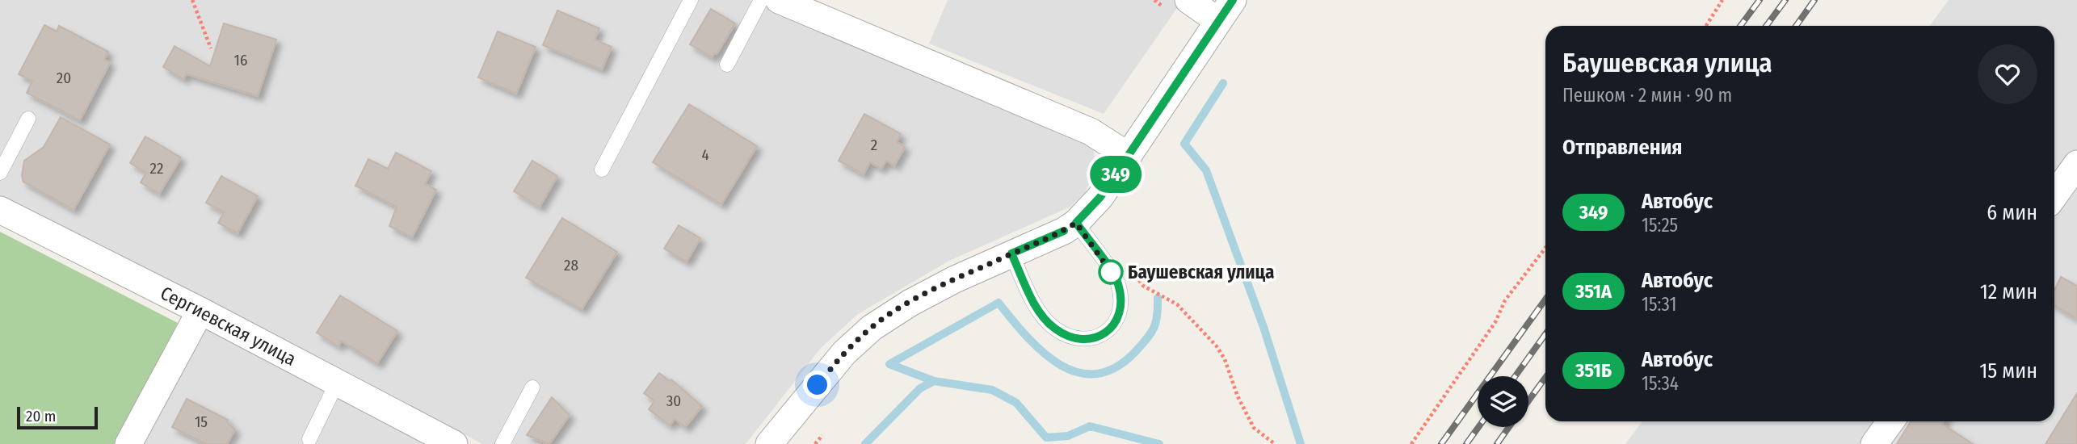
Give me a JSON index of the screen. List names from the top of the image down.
{
  "streets": {
    "street": ["Сергиевская улица"]
  },
  "places": ["Баушевская улица"],
  "lines": ["bus line 349"],
  "house_numbers": [
    "16",
    "20",
    "2",
    "4",
    "22",
    "28",
    "30",
    "15"
  ],
  "scale_bar": "20 m",
  "page": {
    "on_map": "349",
    "heading": [
      ["Баушевская улица", "Пешком · 2 мин · 90 m"],
      "Отправления"
    ],
    "list": [
      {
        "mark": "349",
        "name": "Автобус",
        "note": "15:25",
        "value": "6 мин"
      },
      {
        "mark": "351А",
        "name": "Автобус",
        "note": "15:31",
        "value": "12 мин"
      },
      {
        "mark": "351Б",
        "name": "Автобус",
        "note": "15:34",
        "value": "15 мин"
      }
    ],
    "scale": "20 m"
  }
}
